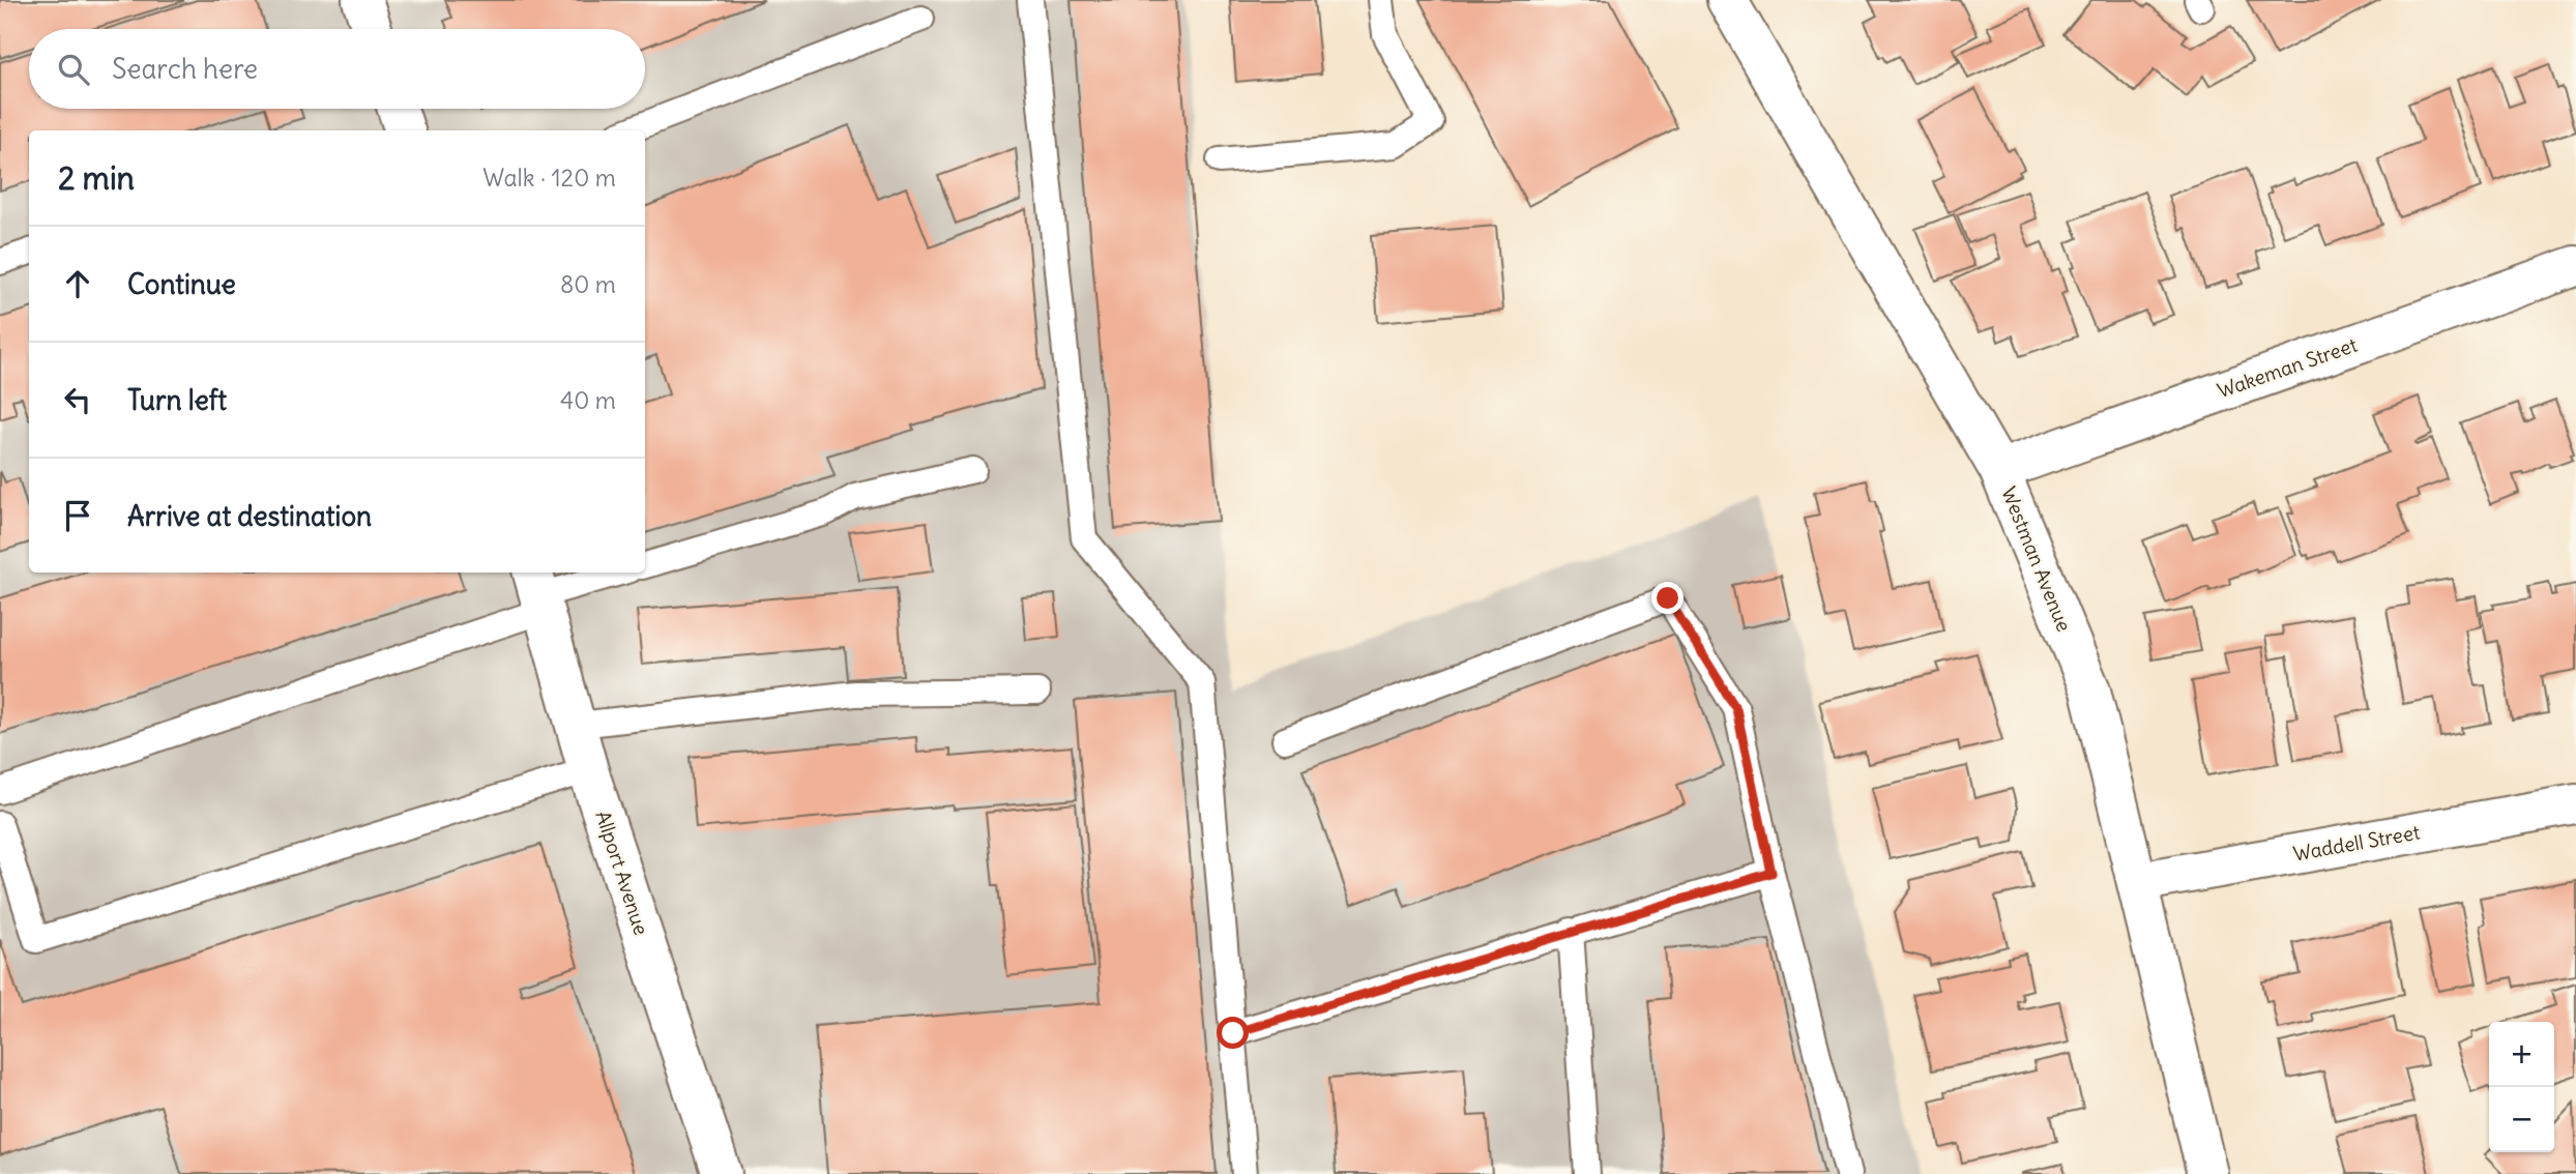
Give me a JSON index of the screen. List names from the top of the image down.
{
  "streets": {
    "street": [
      "Wakeman Street",
      "Westman Avenue",
      "Waddell Street",
      "Allport Avenue"
    ]
  },
  "crossings": [
    ["Wakeman Street", "Westman Avenue"],
    ["Westman Avenue", "Waddell Street"]
  ],
  "page": {
    "search": "Search here",
    "heading": ["2 min", "Walk · 120 m"],
    "list": [
      ["Continue", "80 m"],
      ["Turn left", "40 m"],
      "Arrive at destination"
    ],
    "map_buttons": ["+", "−"]
  }
}
